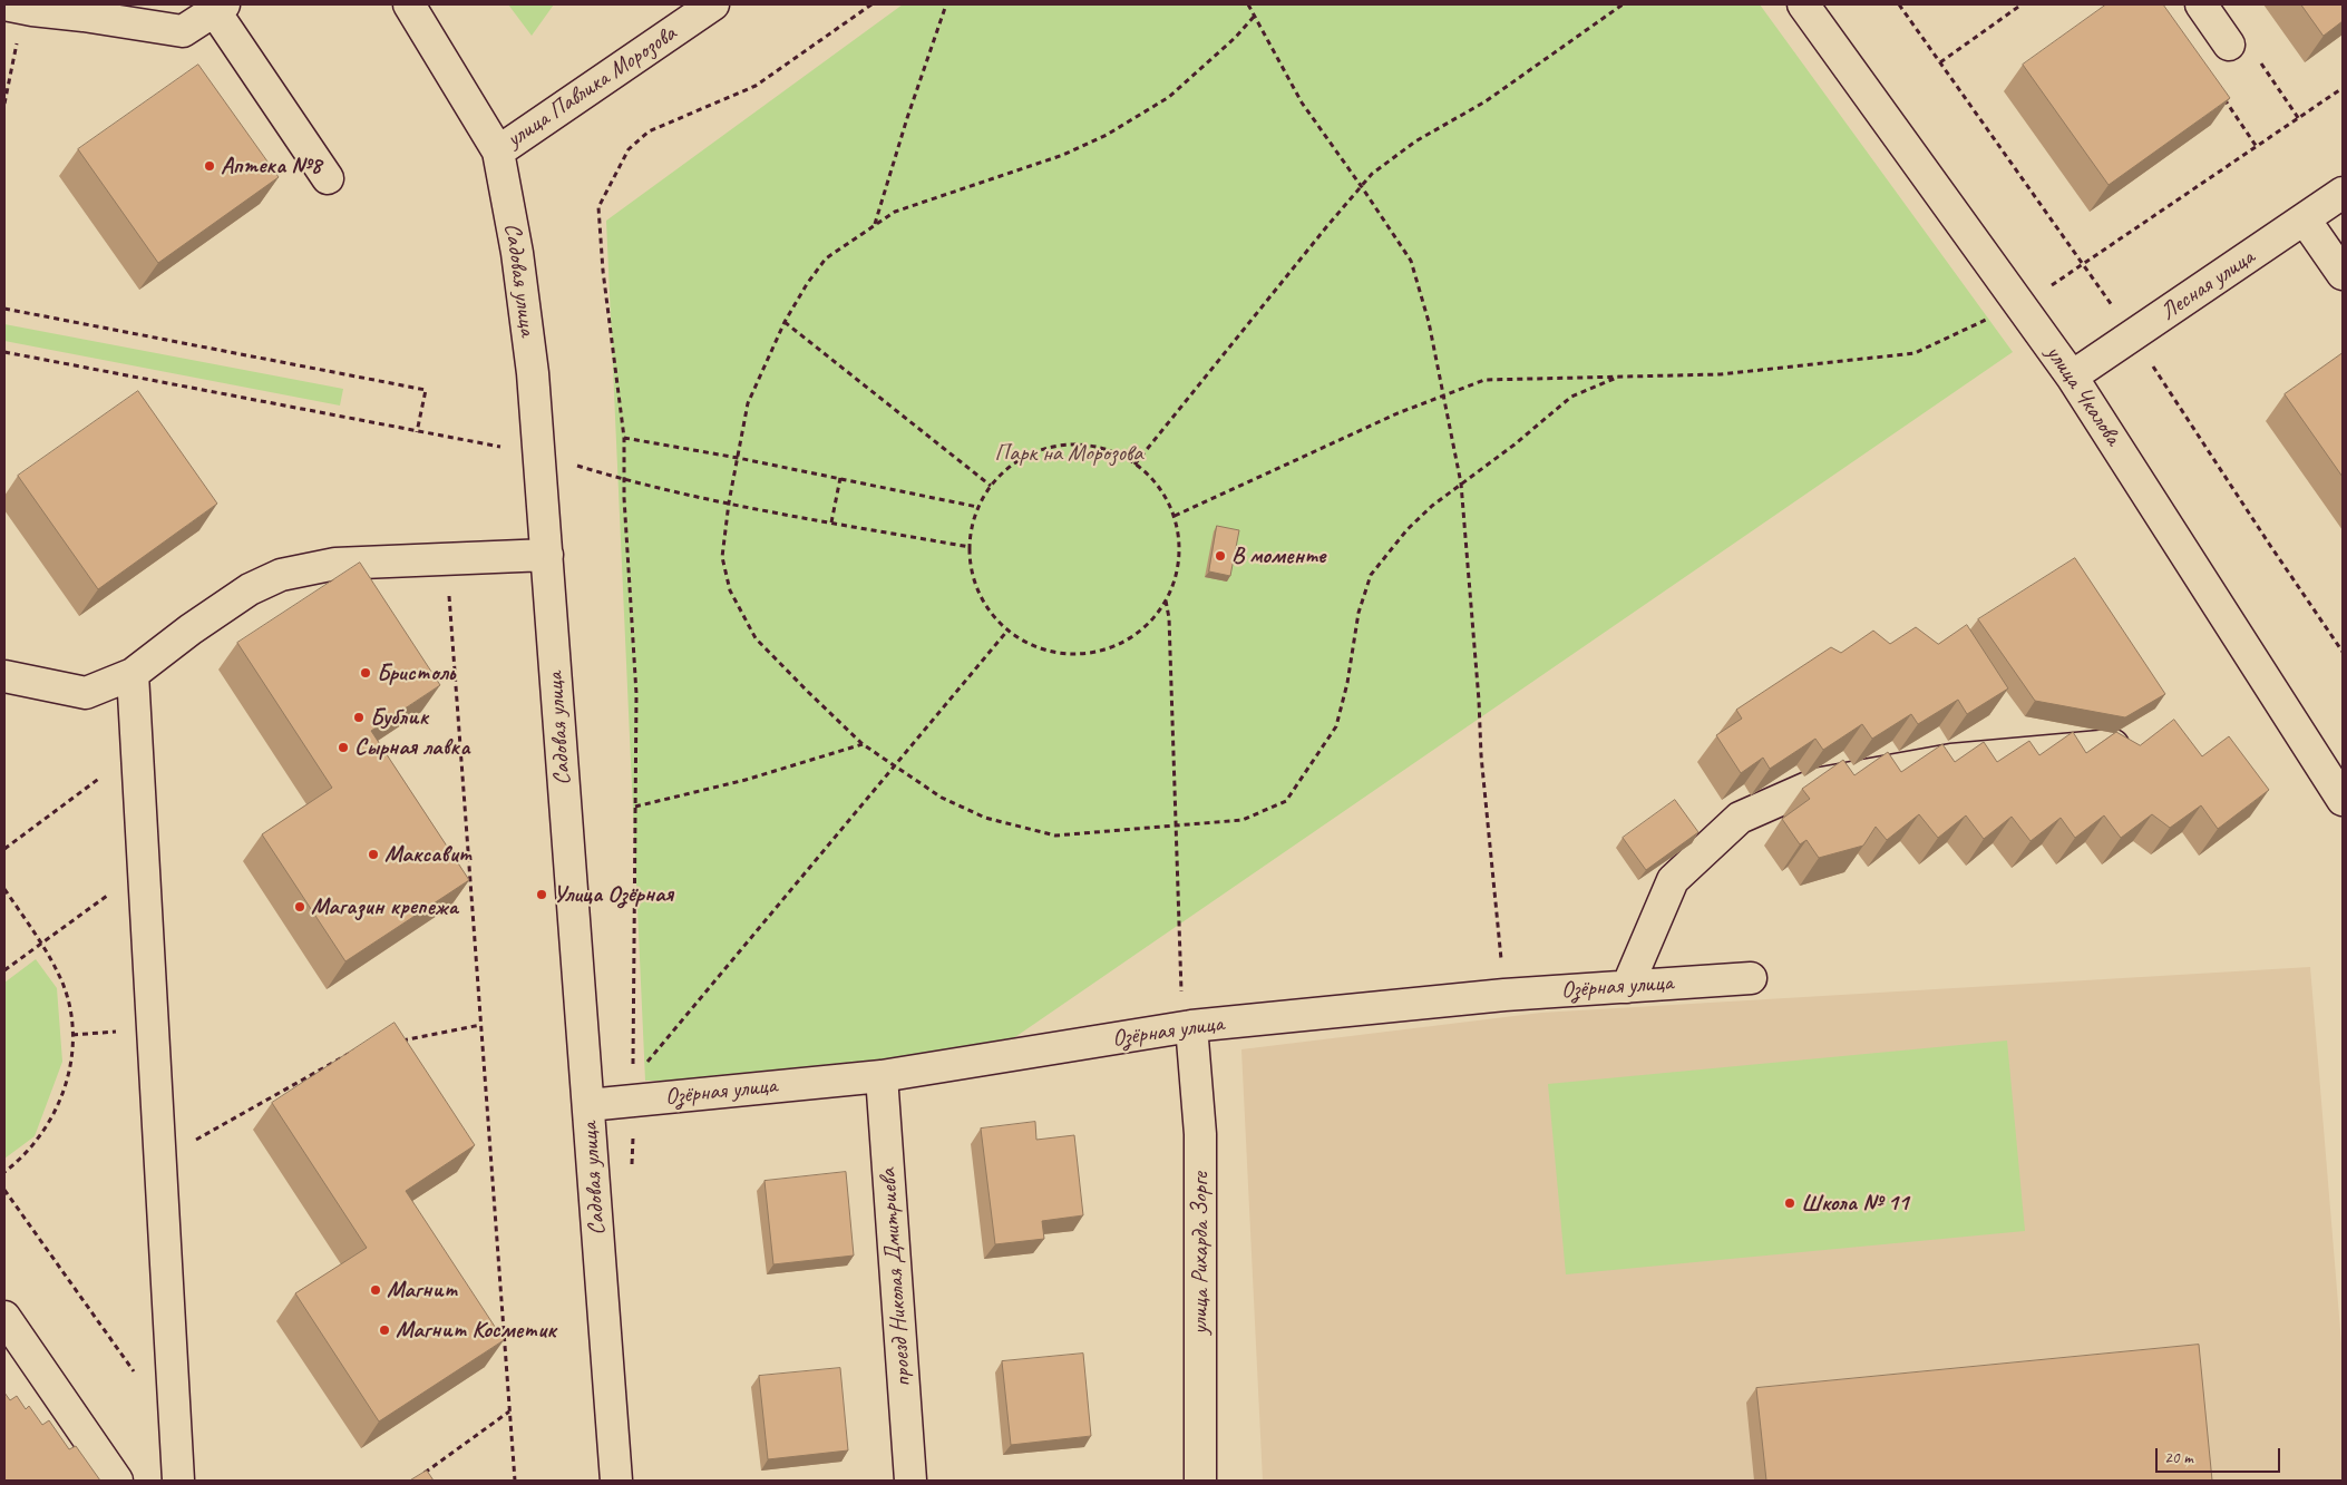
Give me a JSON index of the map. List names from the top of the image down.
{
  "streets": {
    "street": [
      "улица Павлика Морозова",
      "Садовая улица",
      "Лесная улица",
      "улица Чкалова",
      "Озёрная улица",
      "улица Рихарда Зорге",
      "проезд Николая Дмитриева"
    ]
  },
  "crossings": [
    ["улица Павлика Морозова", "Садовая улица"],
    ["Садовая улица", "Озёрная улица"],
    ["Лесная улица", "улица Чкалова"],
    ["Озёрная улица", "улица Рихарда Зорге"],
    ["Озёрная улица", "проезд Николая Дмитриева"]
  ],
  "parks": ["Парк на Морозова"],
  "places": [
    "Аптека №8",
    "В моменте",
    "Бристоль",
    "Бублик",
    "Сырная лавка",
    "Максавит",
    "Улица Озёрная",
    "Магазин крепежа",
    "Школа № 11",
    "Магнит",
    "Магнит Косметик"
  ],
  "scale_bar": "20 m"
}
